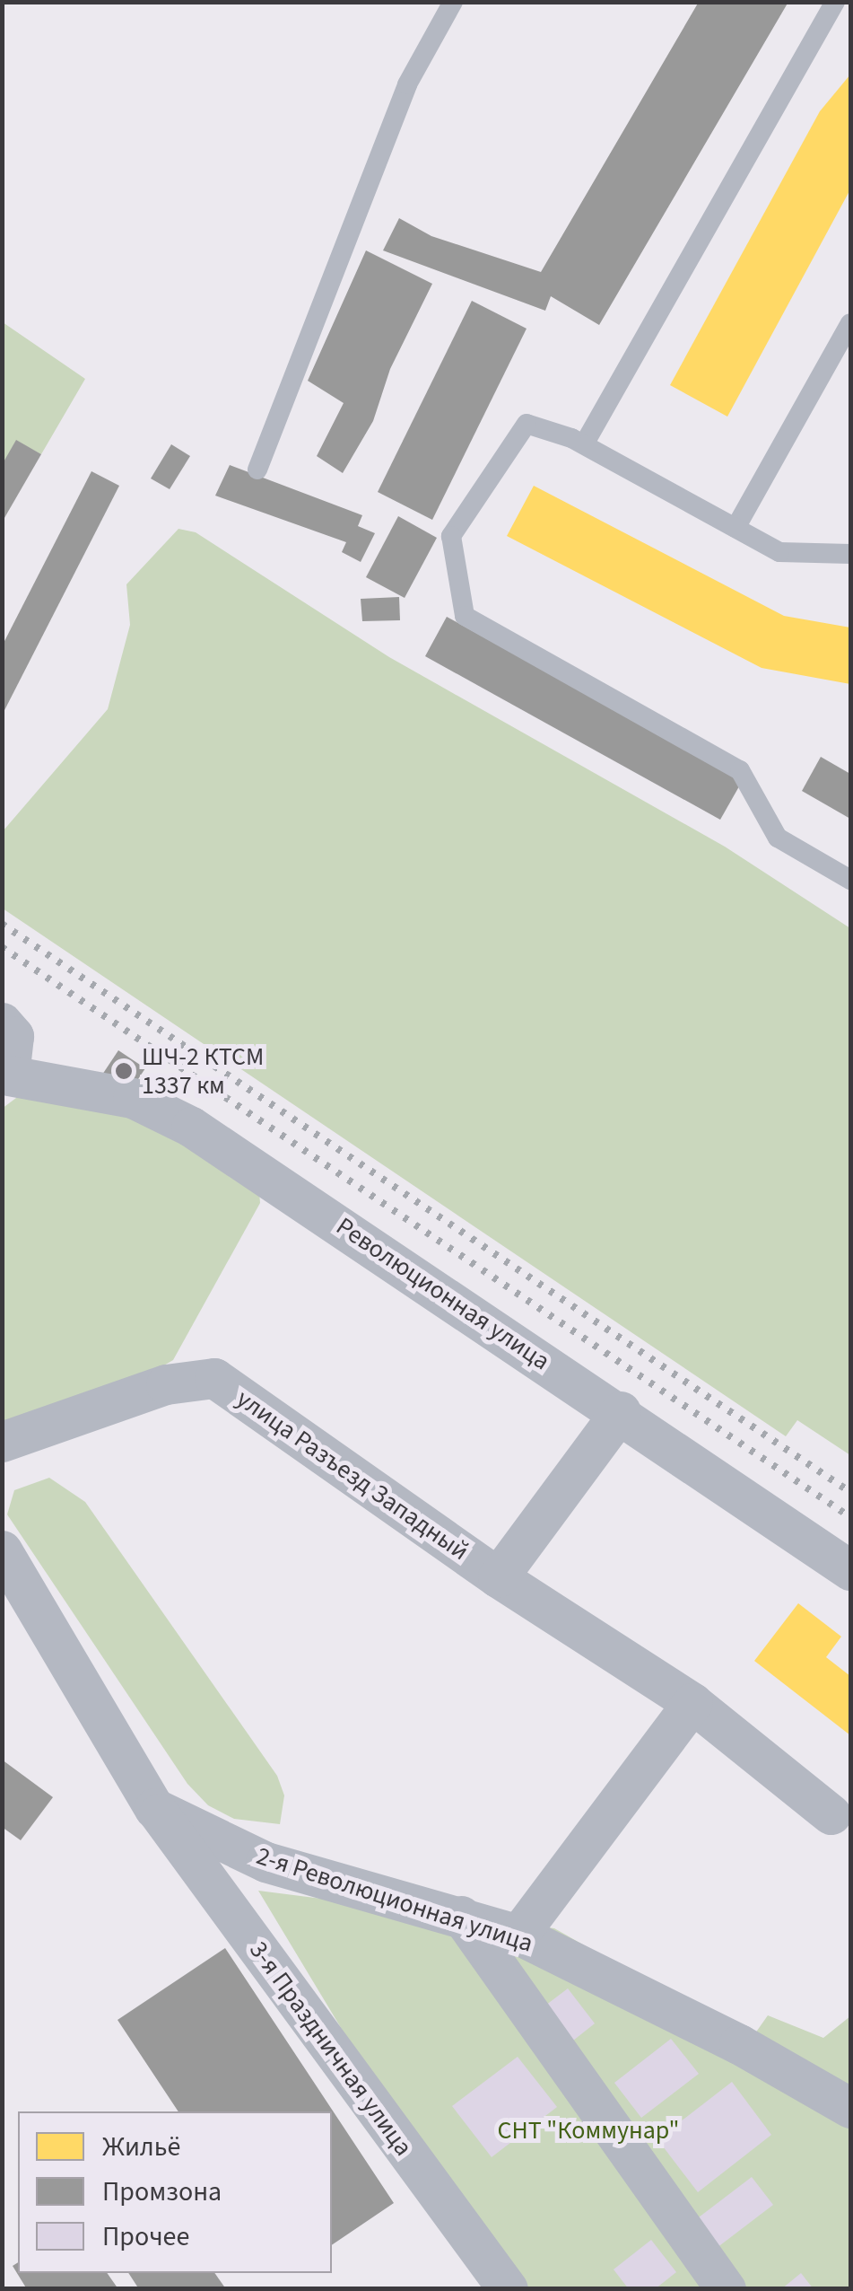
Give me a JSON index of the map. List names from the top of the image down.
{
  "streets": {
    "street": [
      "Революционная улица",
      "улица Разъезд Западный",
      "2-я Революционная улица",
      "3-я Праздничная улица"
    ]
  },
  "crossings": [
    ["2-я Революционная улица", "3-я Праздничная улица"]
  ],
  "parks": ["СНТ \"Коммунар\""],
  "places": ["ШЧ-2 КТСМ 1337 км"],
  "legend": ["Жильё", "Промзона", "Прочее"]
}
